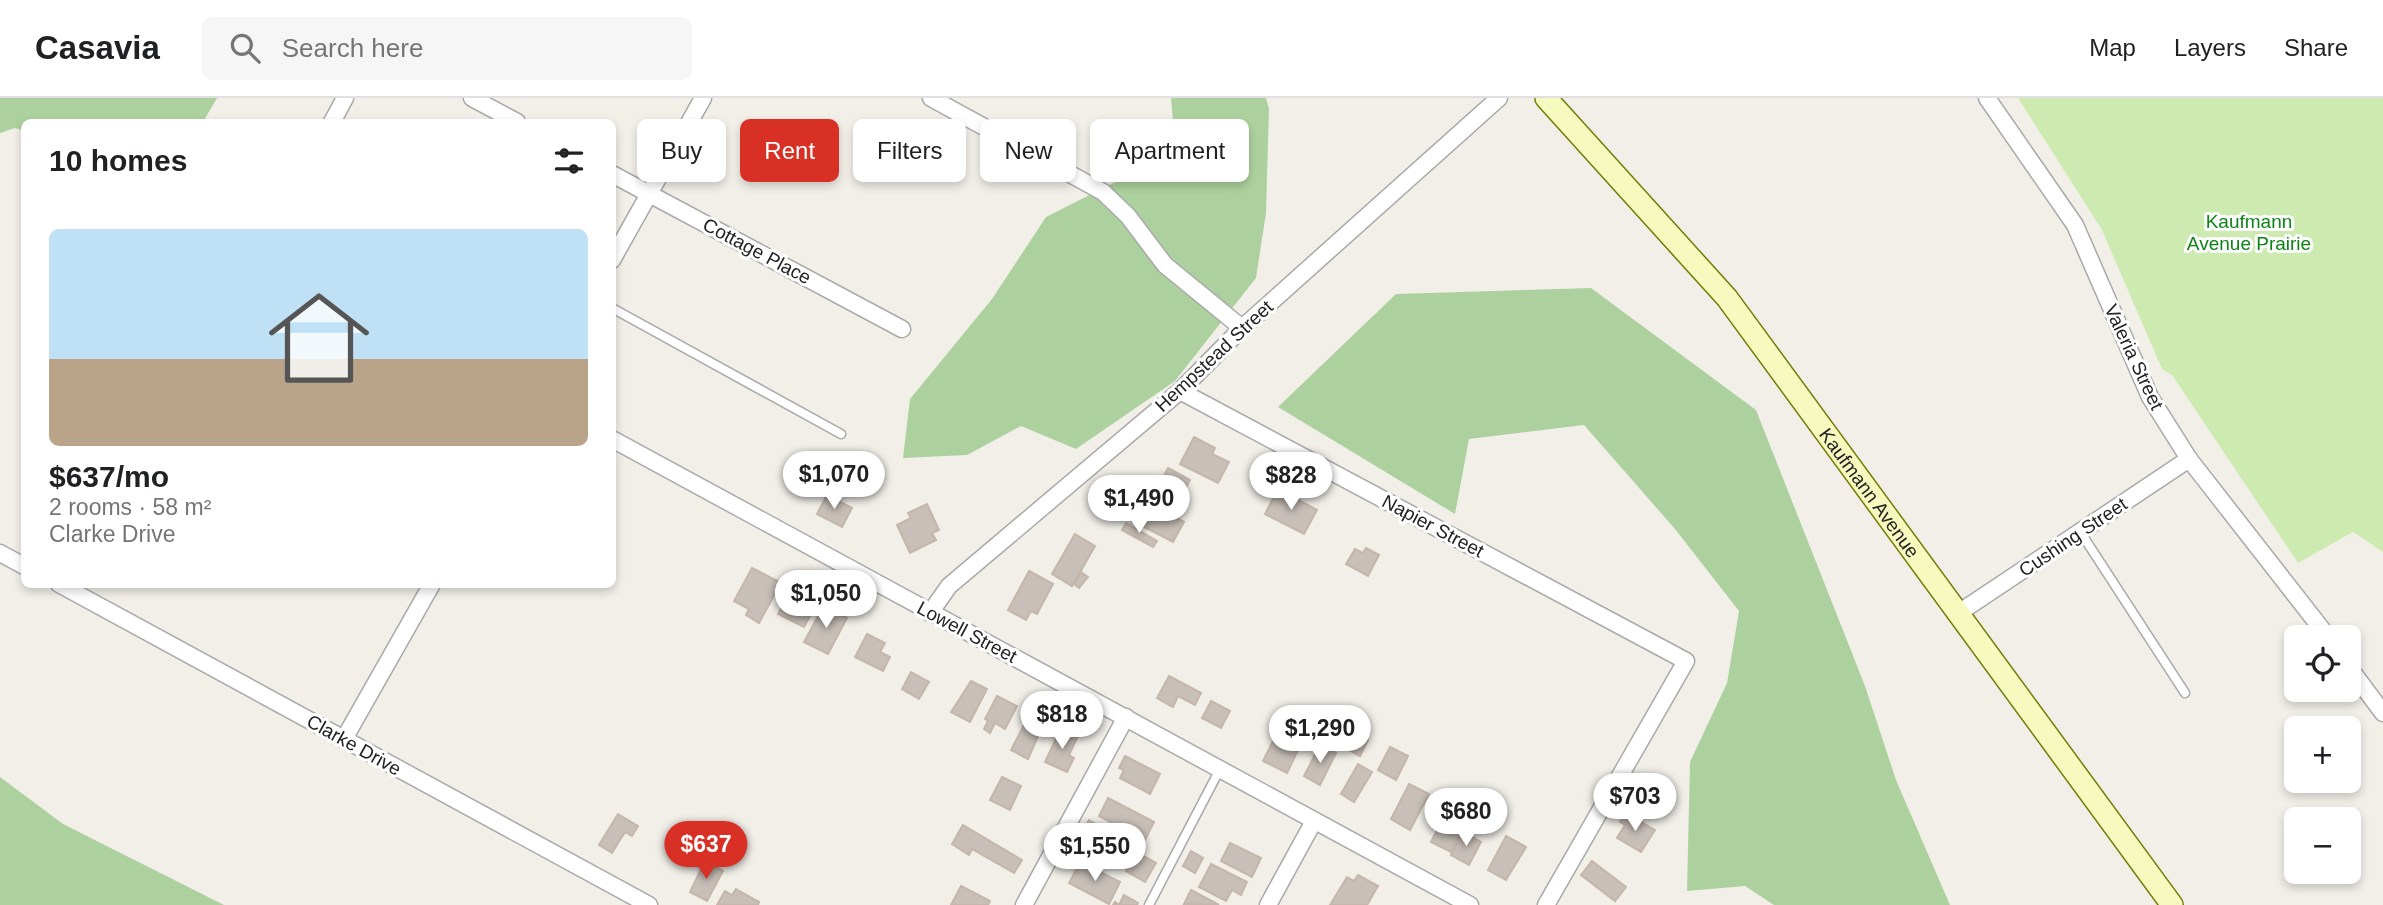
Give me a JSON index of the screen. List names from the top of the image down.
{
  "streets": {
    "main road": ["Kaufmann Avenue"],
    "street": [
      "Cottage Place",
      "Hempstead Street",
      "Valeria Street",
      "Napier Street",
      "Cushing Street",
      "Lowell Street",
      "Clarke Drive"
    ]
  },
  "crossings": [
    ["Hempstead Street", "Napier Street"],
    ["Hempstead Street", "Lowell Street"],
    ["Valeria Street", "Cushing Street"],
    ["Kaufmann Avenue", "Cushing Street"]
  ],
  "parks": ["Kaufmann Avenue Prairie"],
  "page": {
    "header": "Casavia",
    "search": "Search here",
    "nav": ["Map", "Layers", "Share"],
    "chip": [
      "Buy",
      "Rent",
      "Filters",
      "New",
      "Apartment"
    ],
    "heading": "10 homes",
    "list": [
      {
        "name": "$637/mo",
        "note": "2 rooms · 58 m² · Clarke Drive"
      }
    ],
    "price": [
      "$1,070",
      "$828",
      "$1,490",
      "$1,050",
      "$818",
      "$1,290",
      "$703",
      "$680",
      "$637",
      "$1,550"
    ],
    "map_buttons": ["+", "−"]
  }
}
